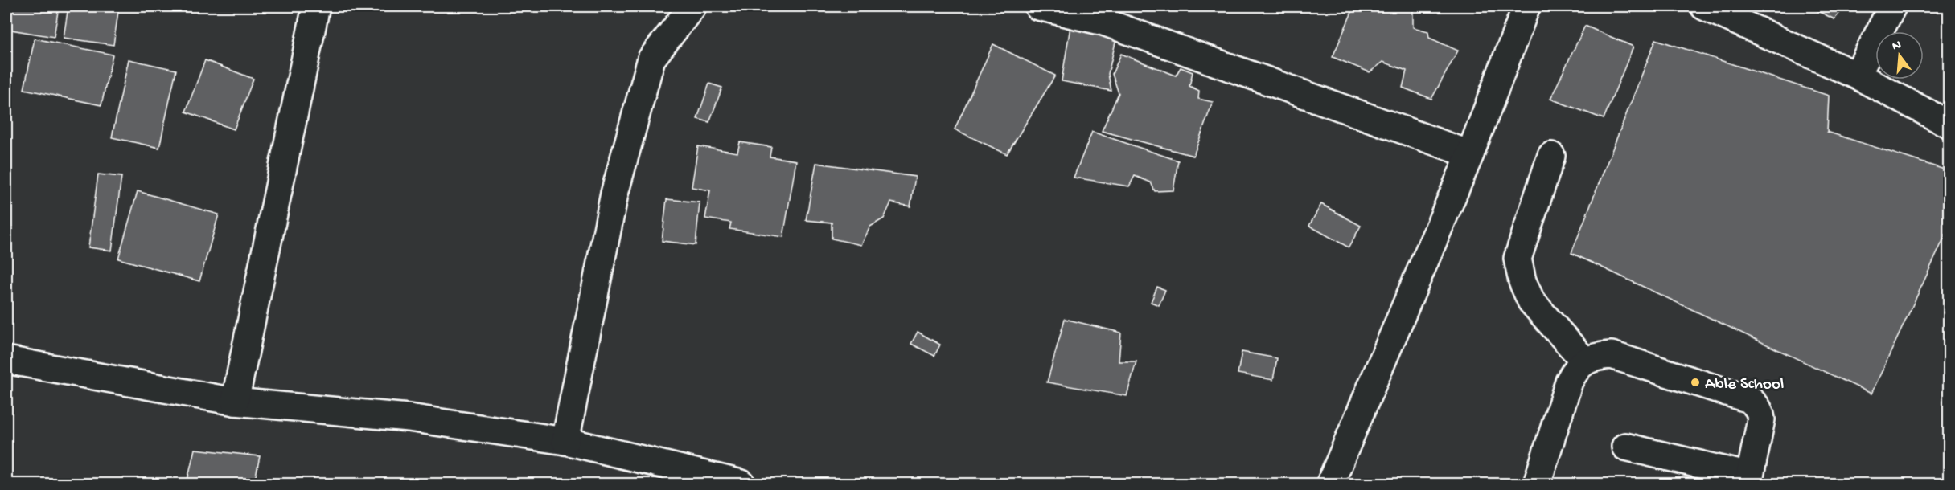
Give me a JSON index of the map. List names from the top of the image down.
{
  "places": ["Able School"],
  "north": "top"
}
